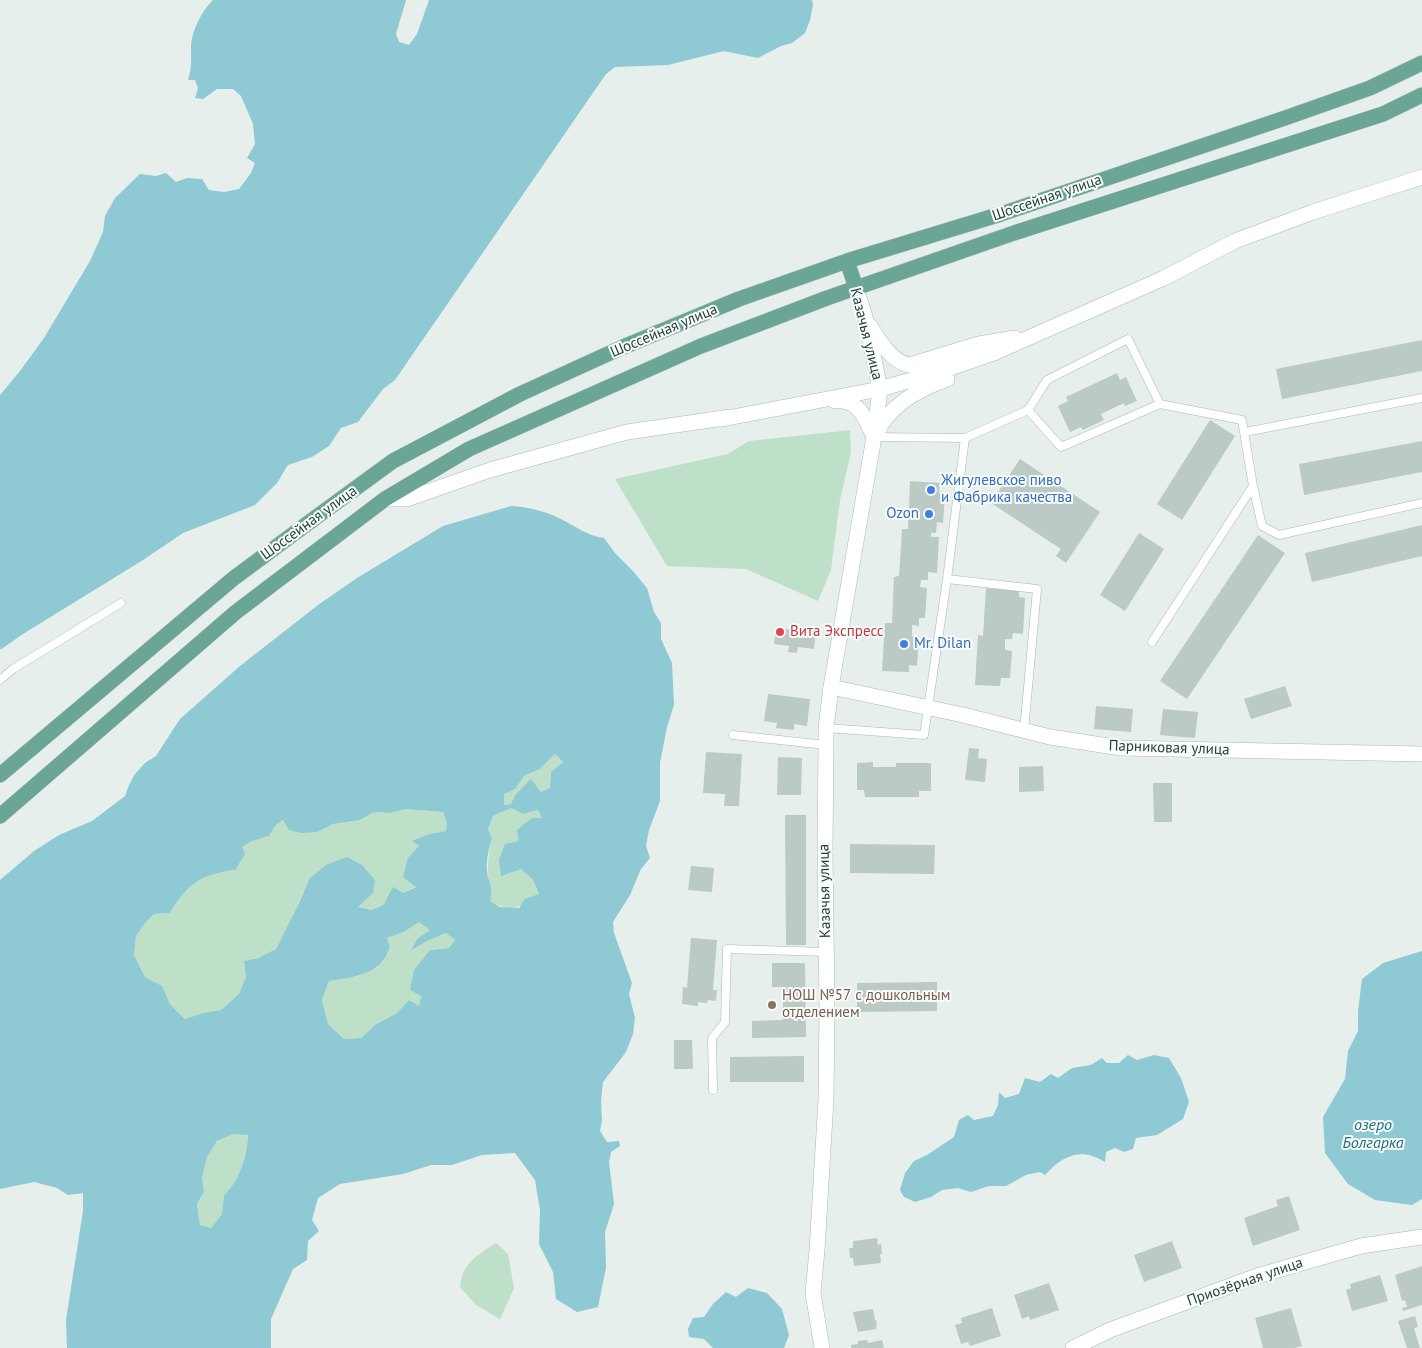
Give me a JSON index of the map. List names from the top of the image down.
{
  "streets": {
    "main road": ["Шоссейная улица", "Казачья улица"],
    "street": ["Парниковая улица", "Приозёрная улица"]
  },
  "crossings": [
    ["Шоссейная улица", "Казачья улица"],
    ["Казачья улица", "Парниковая улица"]
  ],
  "water": ["озеро Болгарка"],
  "places": [
    "Жигулевское пиво и Фабрика качества",
    "Ozon",
    "Вита Экспресс",
    "Mr. Dilan",
    "НОШ №57 с дошкольным отделением"
  ]
}
